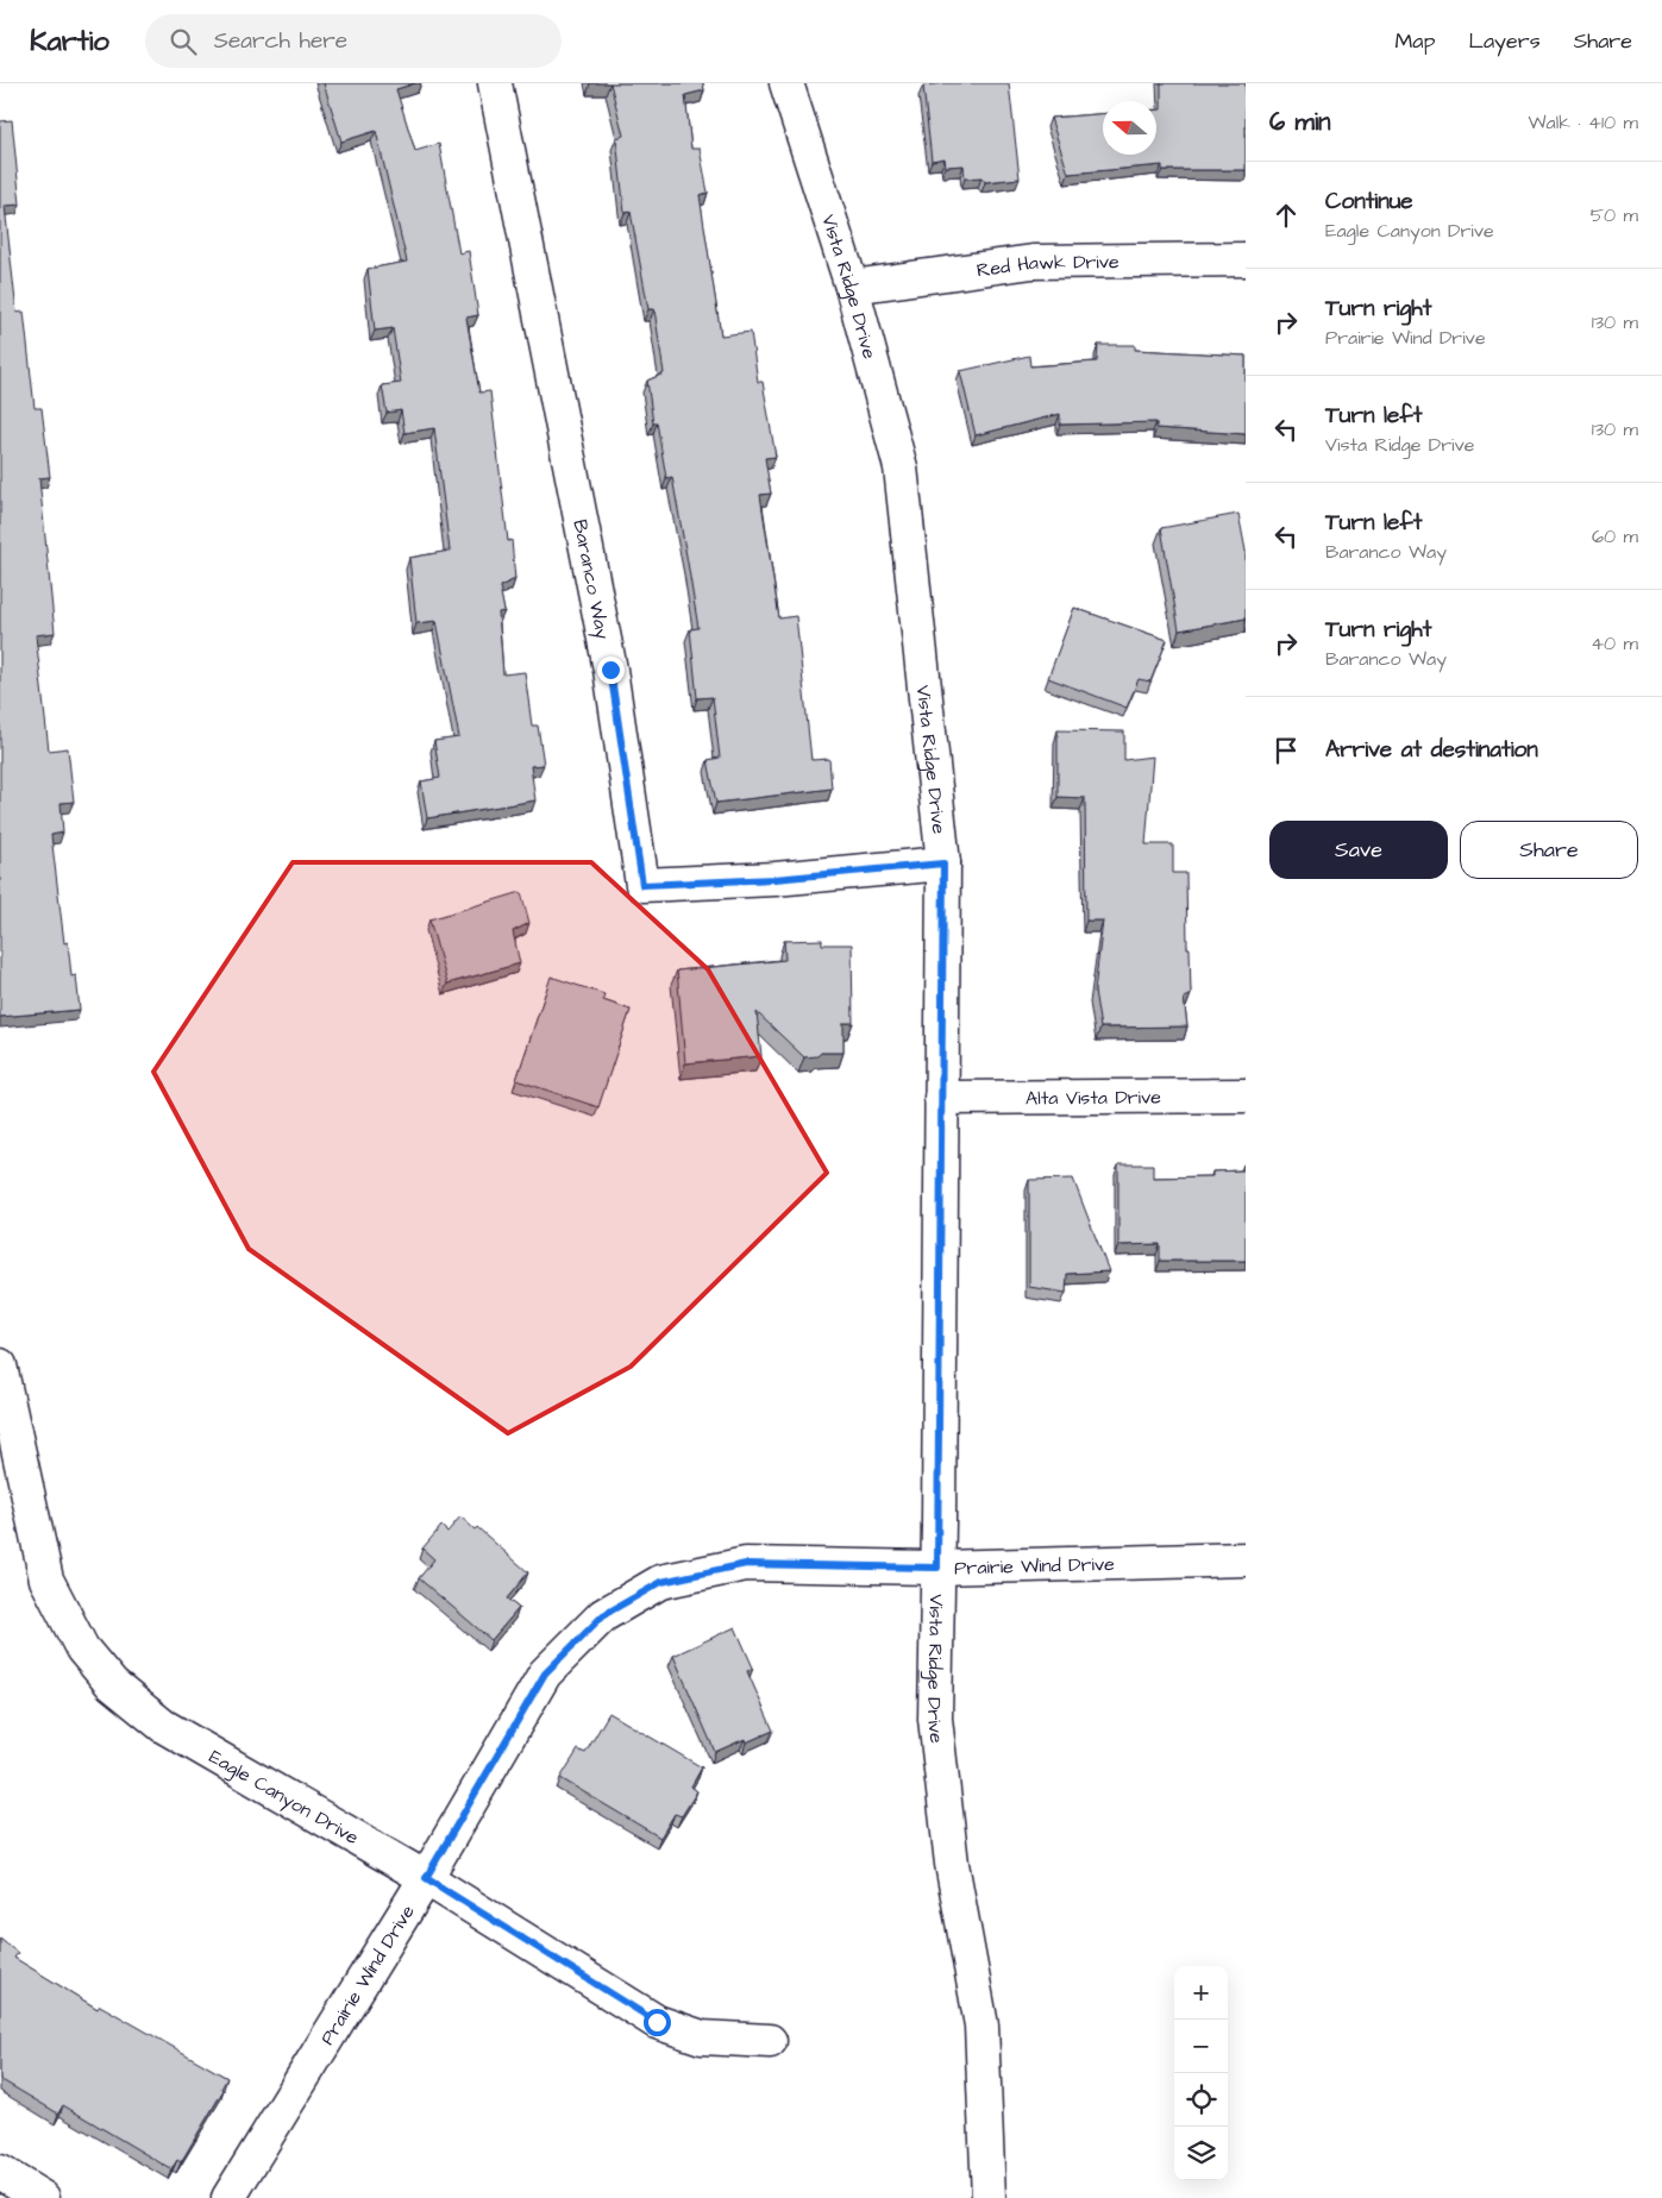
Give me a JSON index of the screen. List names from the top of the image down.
{
  "streets": {
    "street": [
      "Red Hawk Drive",
      "Vista Ridge Drive",
      "Baranco Way",
      "Alta Vista Drive",
      "Prairie Wind Drive",
      "Eagle Canyon Drive"
    ]
  },
  "crossings": [
    ["Red Hawk Drive", "Vista Ridge Drive"],
    ["Vista Ridge Drive", "Baranco Way"],
    ["Vista Ridge Drive", "Alta Vista Drive"],
    ["Vista Ridge Drive", "Prairie Wind Drive"],
    ["Prairie Wind Drive", "Eagle Canyon Drive"]
  ],
  "north": "left",
  "page": {
    "header": "Kartio",
    "search": "Search here",
    "nav": ["Map", "Layers", "Share"],
    "heading": ["6 min", "Walk · 410 m"],
    "list": [
      ["Continue", "Eagle Canyon Drive", "50 m"],
      ["Turn right", "Prairie Wind Drive", "130 m"],
      ["Turn left", "Vista Ridge Drive", "130 m"],
      ["Turn left", "Baranco Way", "60 m"],
      ["Turn right", "Baranco Way", "40 m"],
      "Arrive at destination"
    ],
    "buttons": ["Save", "Share"],
    "map_buttons": ["+", "−"]
  }
}
